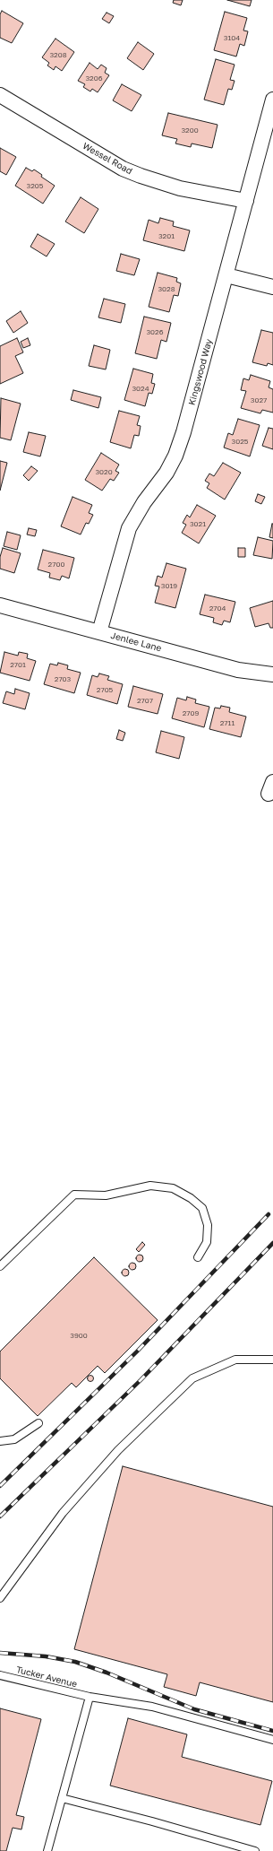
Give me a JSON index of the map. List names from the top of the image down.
{
  "streets": {
    "street": ["Wessel Road", "Kingswood Way", "Jenlee Lane"],
    "lane": ["Tucker Avenue"]
  },
  "crossings": [
    ["Wessel Road", "Kingswood Way"],
    ["Kingswood Way", "Jenlee Lane"]
  ],
  "house_numbers": [
    "3104",
    "3208",
    "3206",
    "3200",
    "3205",
    "3201",
    "3028",
    "3026",
    "3024",
    "3027",
    "3025",
    "3020",
    "3021",
    "2700",
    "3019",
    "2704",
    "2701",
    "2703",
    "2705",
    "2707",
    "2709",
    "2711",
    "3900"
  ]
}
